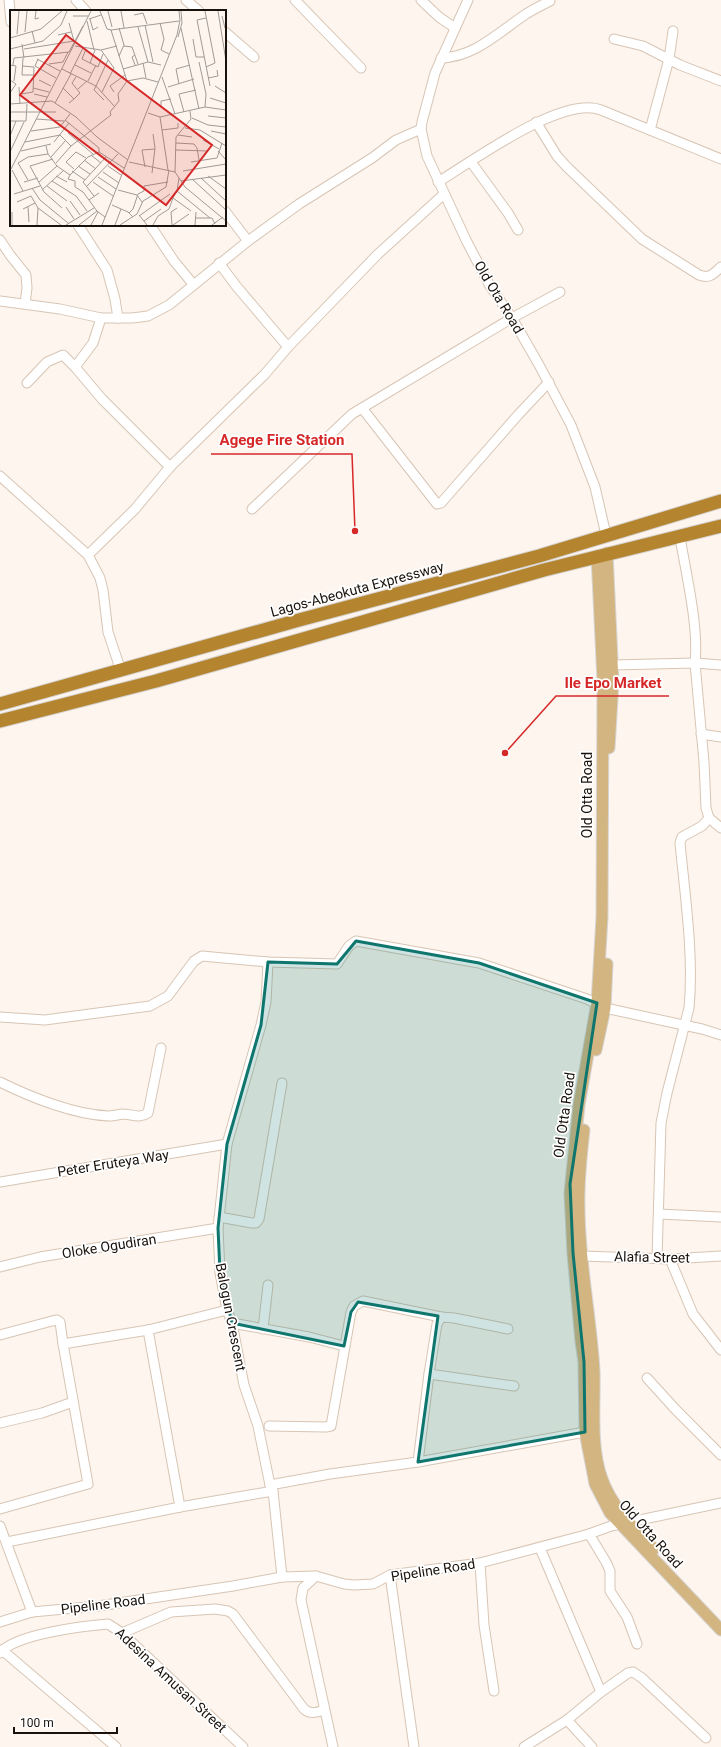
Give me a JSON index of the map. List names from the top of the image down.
{
  "streets": {
    "highway": ["Lagos-Abeokuta Expressway"],
    "main road": ["Old Otta Road"],
    "street": [
      "Old Ota Road",
      "Peter Eruteya Way",
      "Oloke Ogudiran",
      "Alafia Street",
      "Balogun Crescent",
      "Pipeline Road",
      "Adesina Amusan Street"
    ]
  },
  "crossings": [
    ["Old Ota Road", "Lagos-Abeokuta Expressway"],
    ["Old Otta Road", "Alafia Street"],
    ["Old Otta Road", "Pipeline Road"],
    ["Peter Eruteya Way", "Balogun Crescent"],
    ["Oloke Ogudiran", "Balogun Crescent"],
    ["Balogun Crescent", "Pipeline Road"]
  ],
  "places": ["Agege Fire Station", "Ile Epo Market"],
  "scale_bar": "100 m"
}
